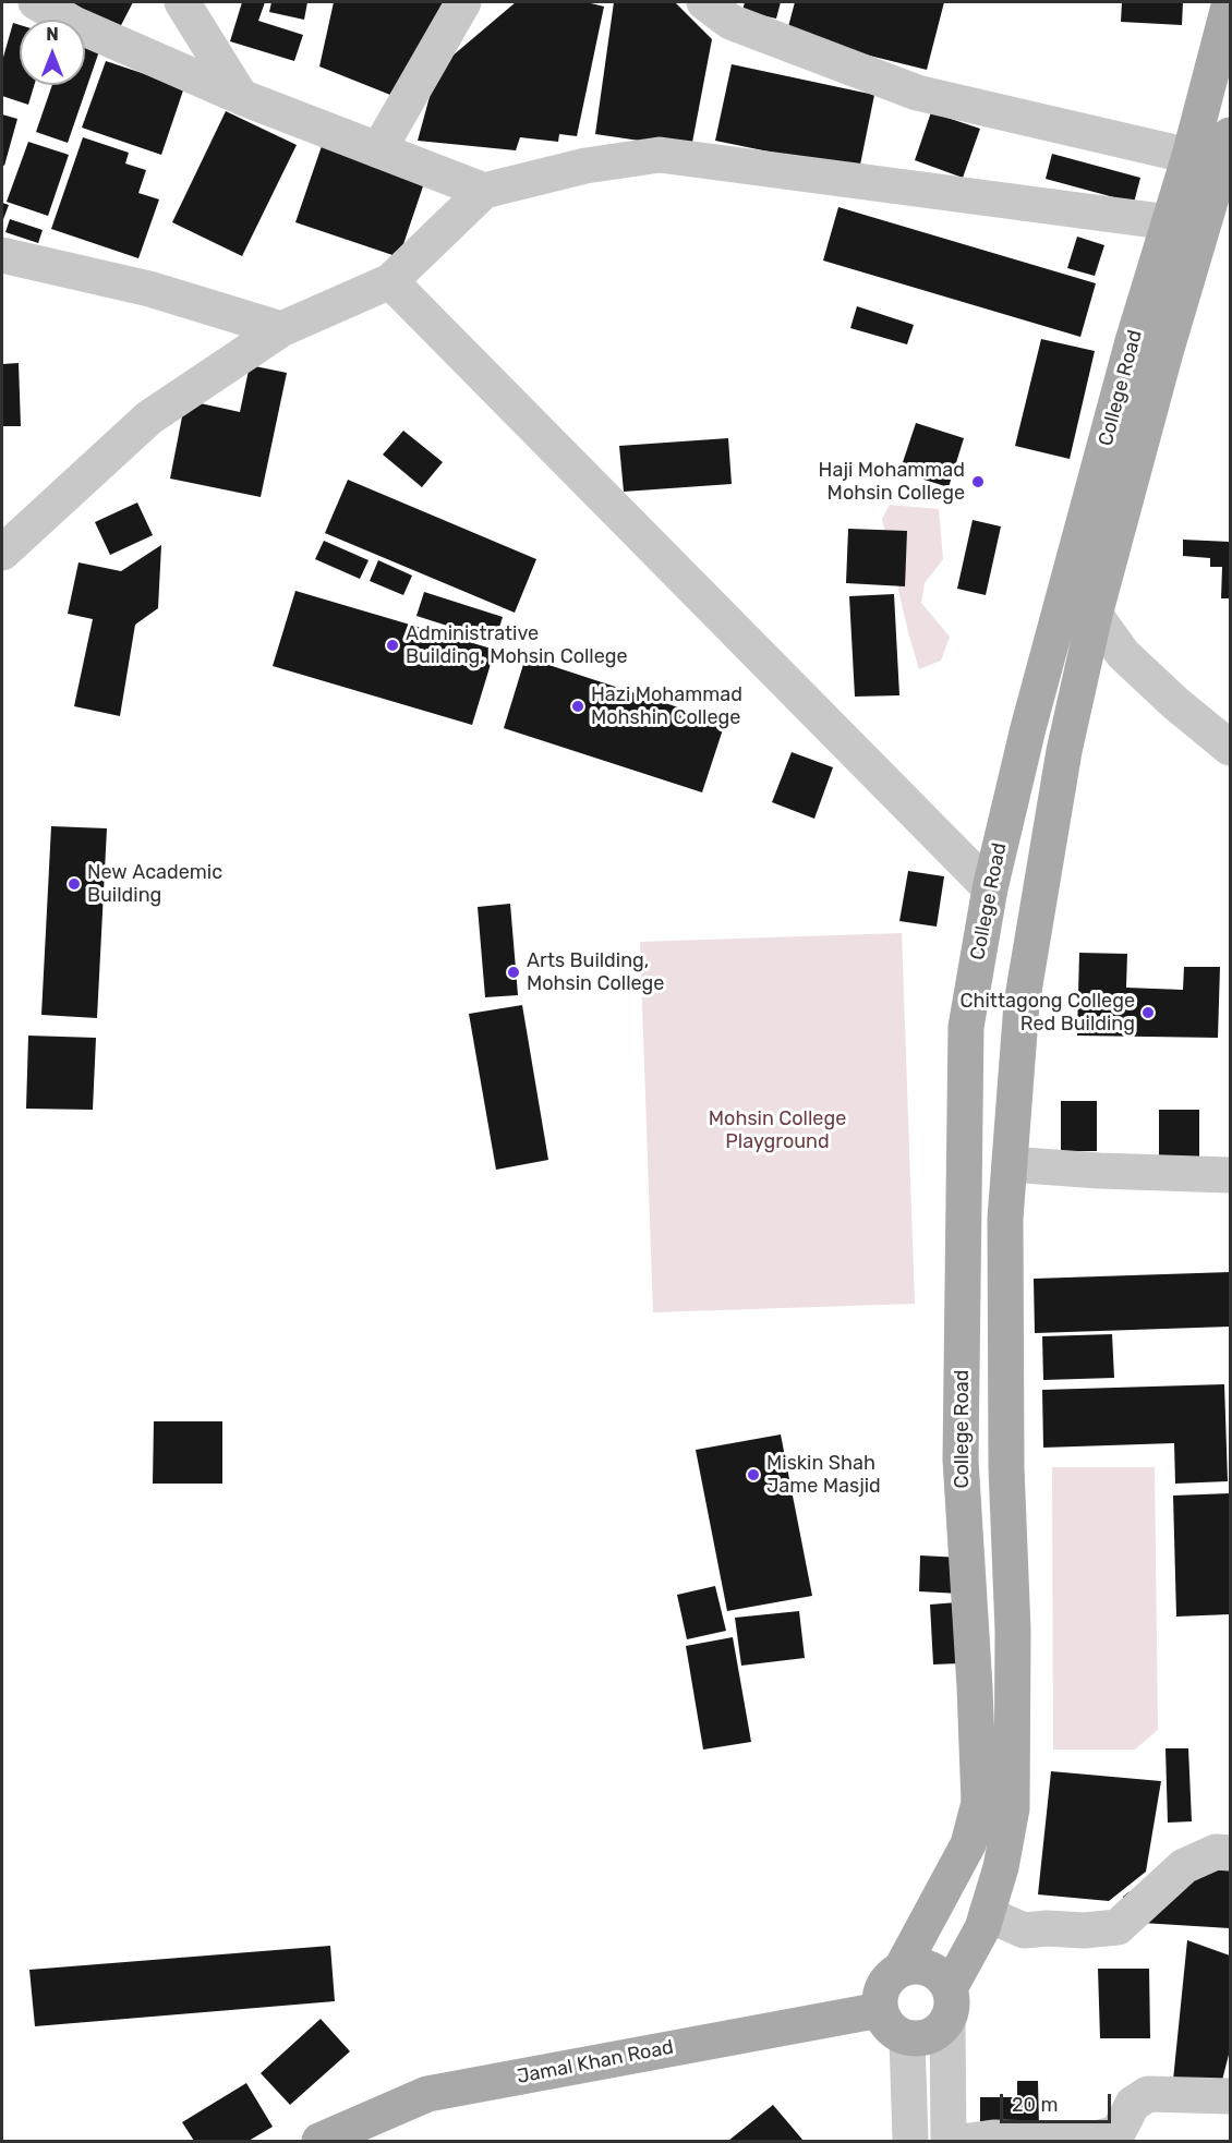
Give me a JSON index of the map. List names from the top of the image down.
{
  "streets": {
    "main road": ["College Road", "Jamal Khan Road"]
  },
  "crossings": [
    ["College Road", "Jamal Khan Road"]
  ],
  "parks": ["Mohsin College Playground"],
  "places": [
    "Haji Mohammad Mohsin College",
    "Administrative Building, Mohsin College",
    "Hazi Mohammad Mohshin College",
    "New Academic Building",
    "Arts Building, Mohsin College",
    "Chittagong College Red Building",
    "Miskin Shah Jame Masjid"
  ],
  "scale_bar": "20 m",
  "north": "top"
}
